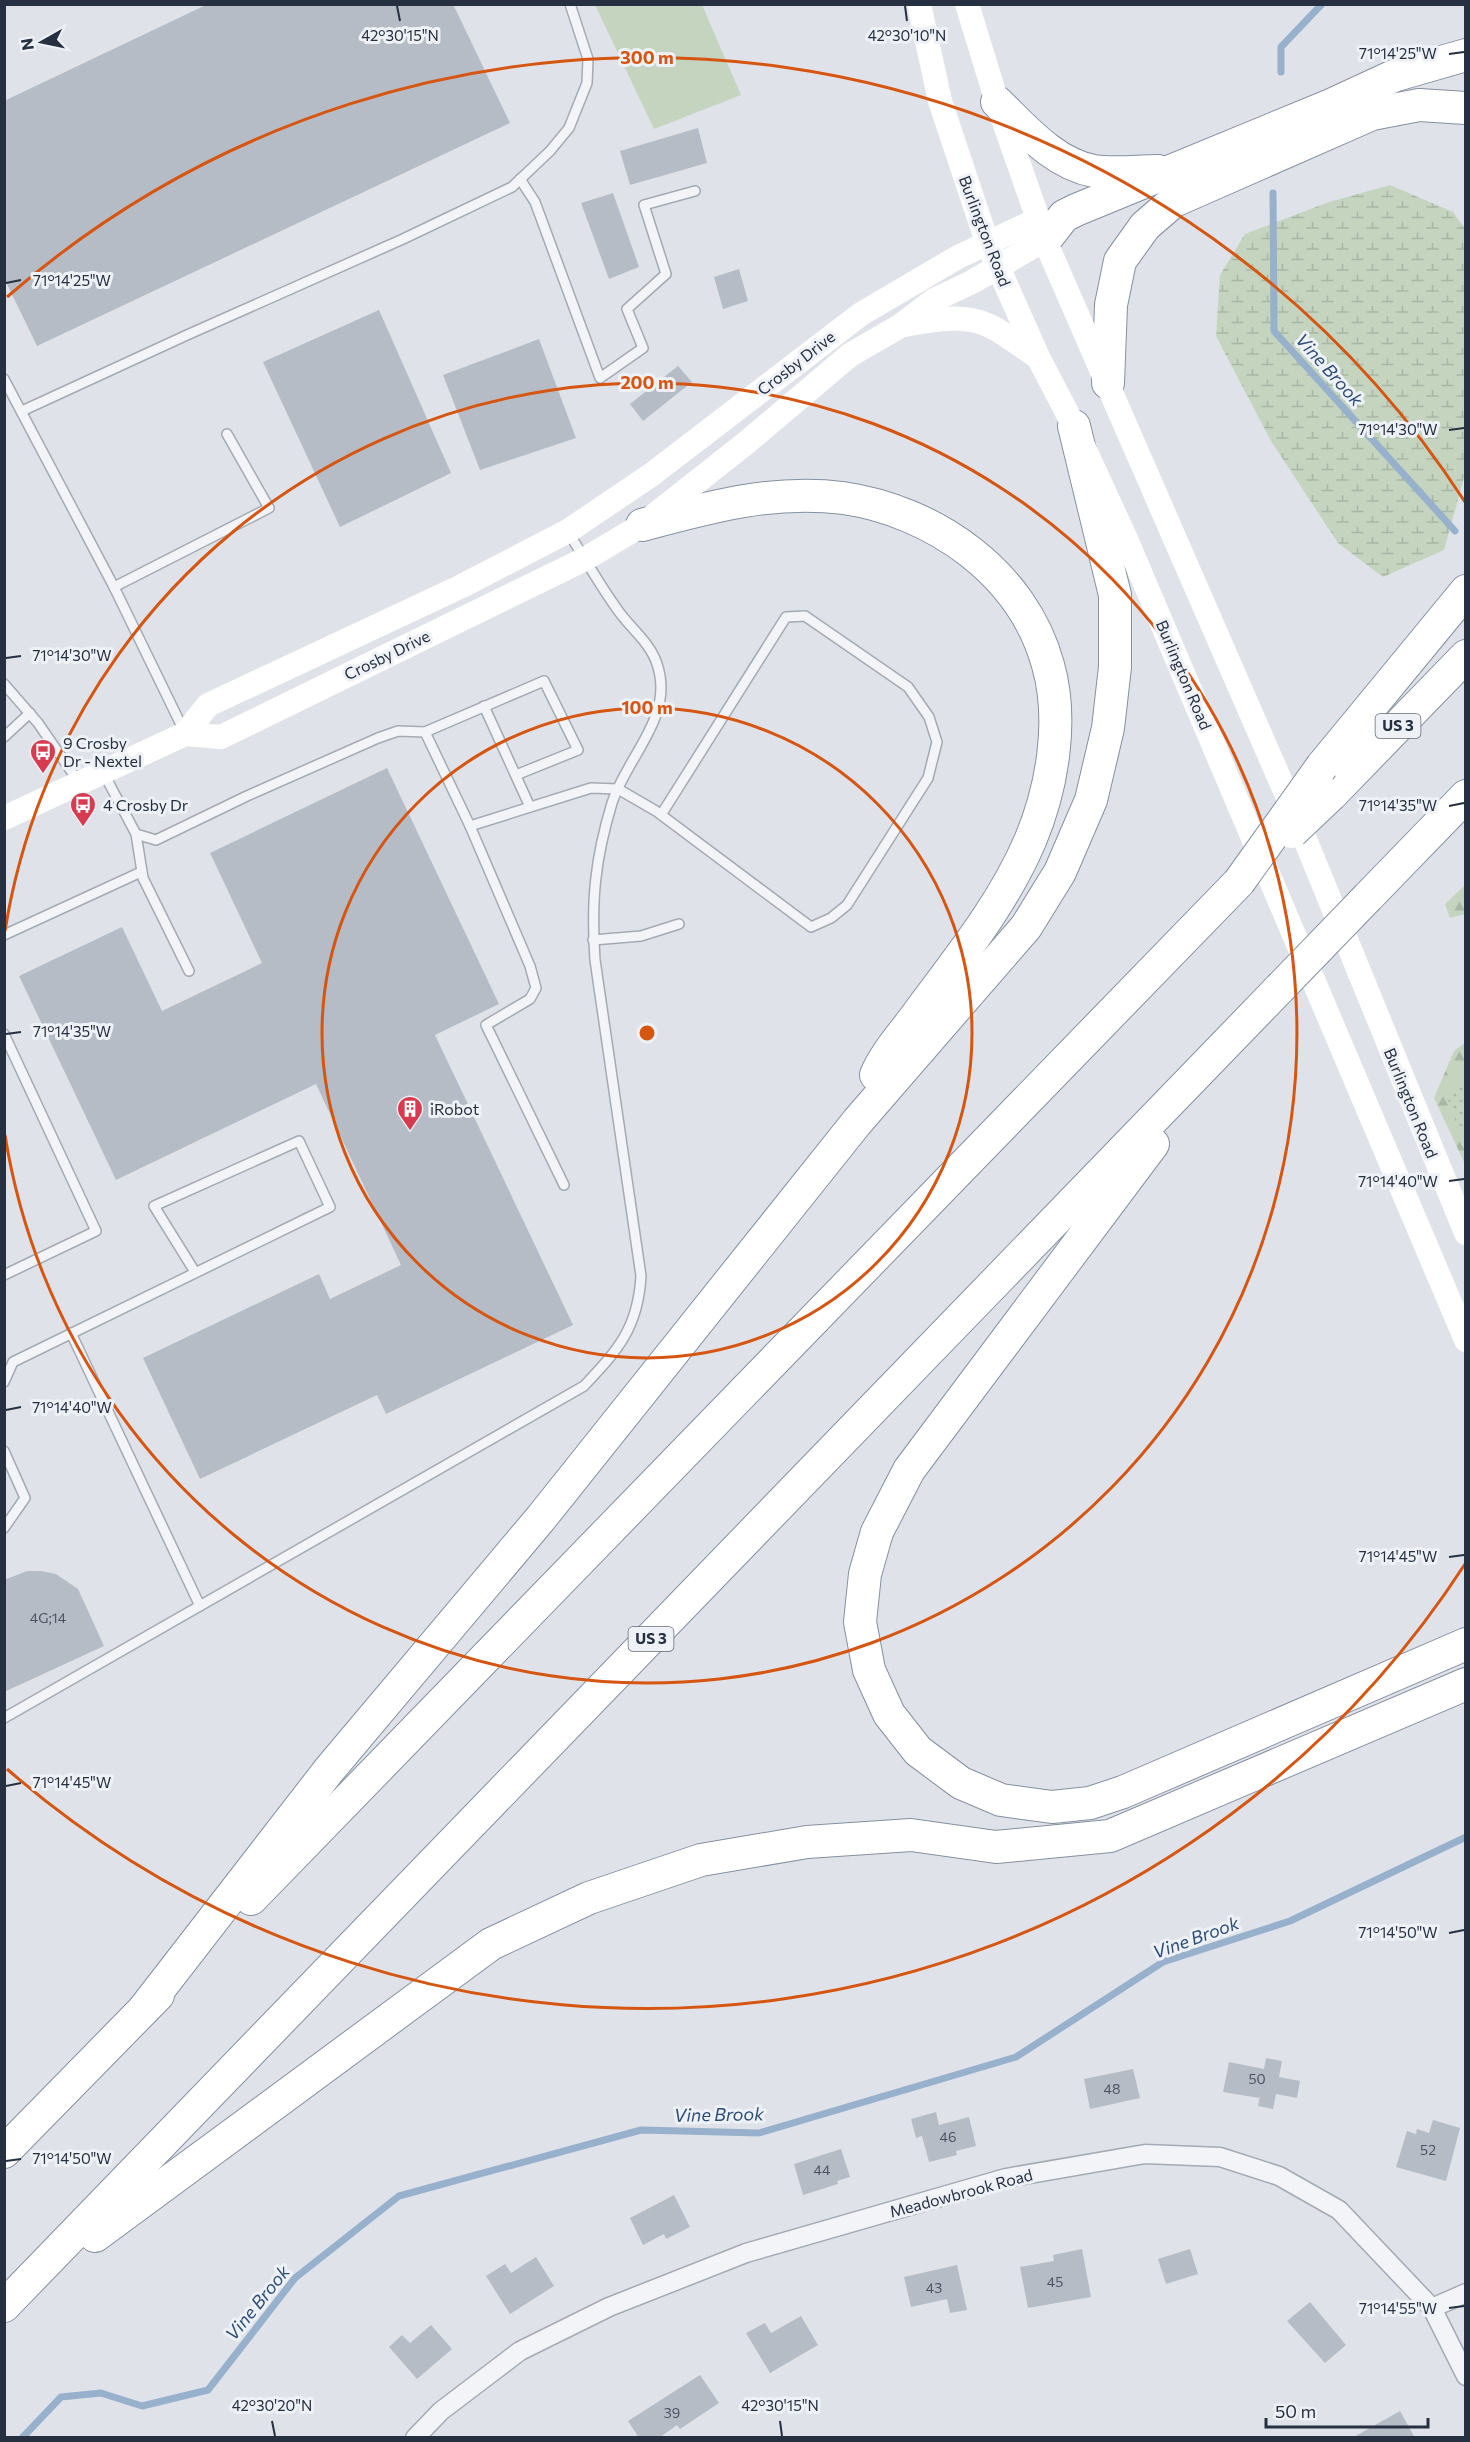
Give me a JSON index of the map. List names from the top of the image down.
{
  "streets": {
    "highway": ["US 3"],
    "main road": ["Burlington Road", "Crosby Drive"],
    "street": ["Meadowbrook Road"]
  },
  "crossings": [
    ["Burlington Road", "Crosby Drive"]
  ],
  "water": ["Vine Brook"],
  "places": {
    "bus stop": ["9 Crosby Dr - Nextel", "4 Crosby Dr"],
    "building": ["iRobot"]
  },
  "house_numbers": [
    "4G;14",
    "50",
    "48",
    "46",
    "52",
    "44",
    "45",
    "43",
    "39"
  ],
  "scale_bar": "50 m",
  "north": "left",
  "coordinates": [
    "42°30'10\"N",
    "42°30'15\"N",
    "71°14'25\"W",
    "71°14'30\"W",
    "71°14'35\"W",
    "71°14'40\"W",
    "71°14'45\"W",
    "71°14'50\"W",
    "71°14'55\"W",
    "42°30'20\"N"
  ],
  "rings": ["300 m", "200 m", "100 m"]
}
